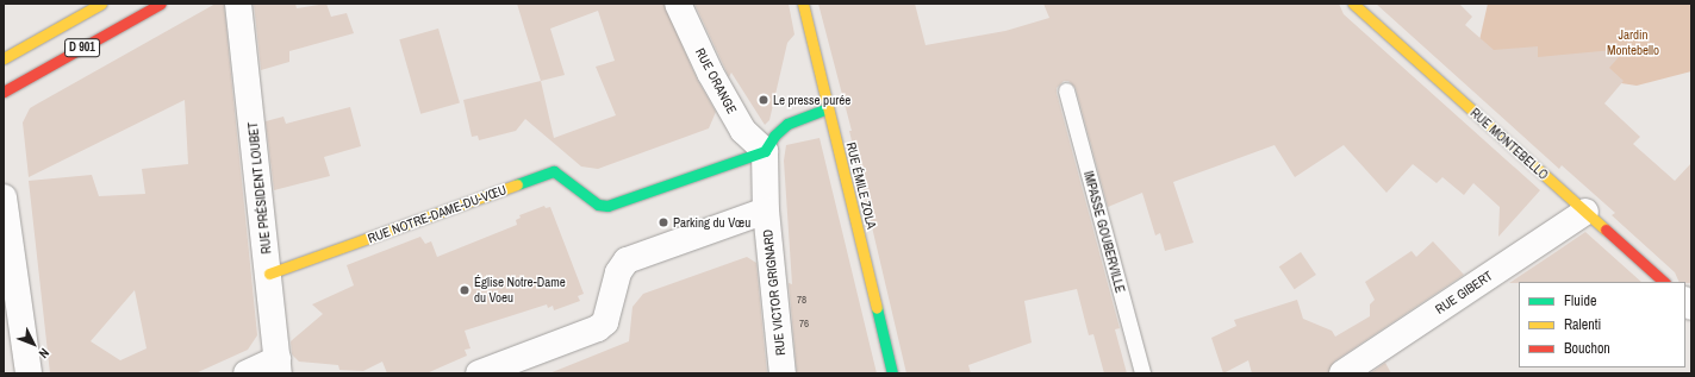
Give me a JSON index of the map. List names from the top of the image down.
{
  "streets": {
    "street": [
      "D 901",
      "RUE ORANGE",
      "RUE MONTEBELLO",
      "RUE ÉMILE ZOLA",
      "RUE PRÉSIDENT LOUBET",
      "RUE NOTRE-DAME-DU-VŒU",
      "RUE VICTOR GRIGNARD",
      "RUE GIBERT"
    ],
    "lane": ["IMPASSE GOUBERVILLE"]
  },
  "crossings": [
    ["RUE ORANGE", "RUE NOTRE-DAME-DU-VŒU"],
    ["RUE MONTEBELLO", "RUE GIBERT"],
    ["RUE PRÉSIDENT LOUBET", "RUE NOTRE-DAME-DU-VŒU"]
  ],
  "parks": ["Jardin Montebello"],
  "places": ["Le presse purée", "Parking du Vœu", "Église Notre-Dame du Voeu"],
  "house_numbers": ["78", "76"],
  "legend": ["Fluide", "Ralenti", "Bouchon"],
  "north": "bottom right"
}
